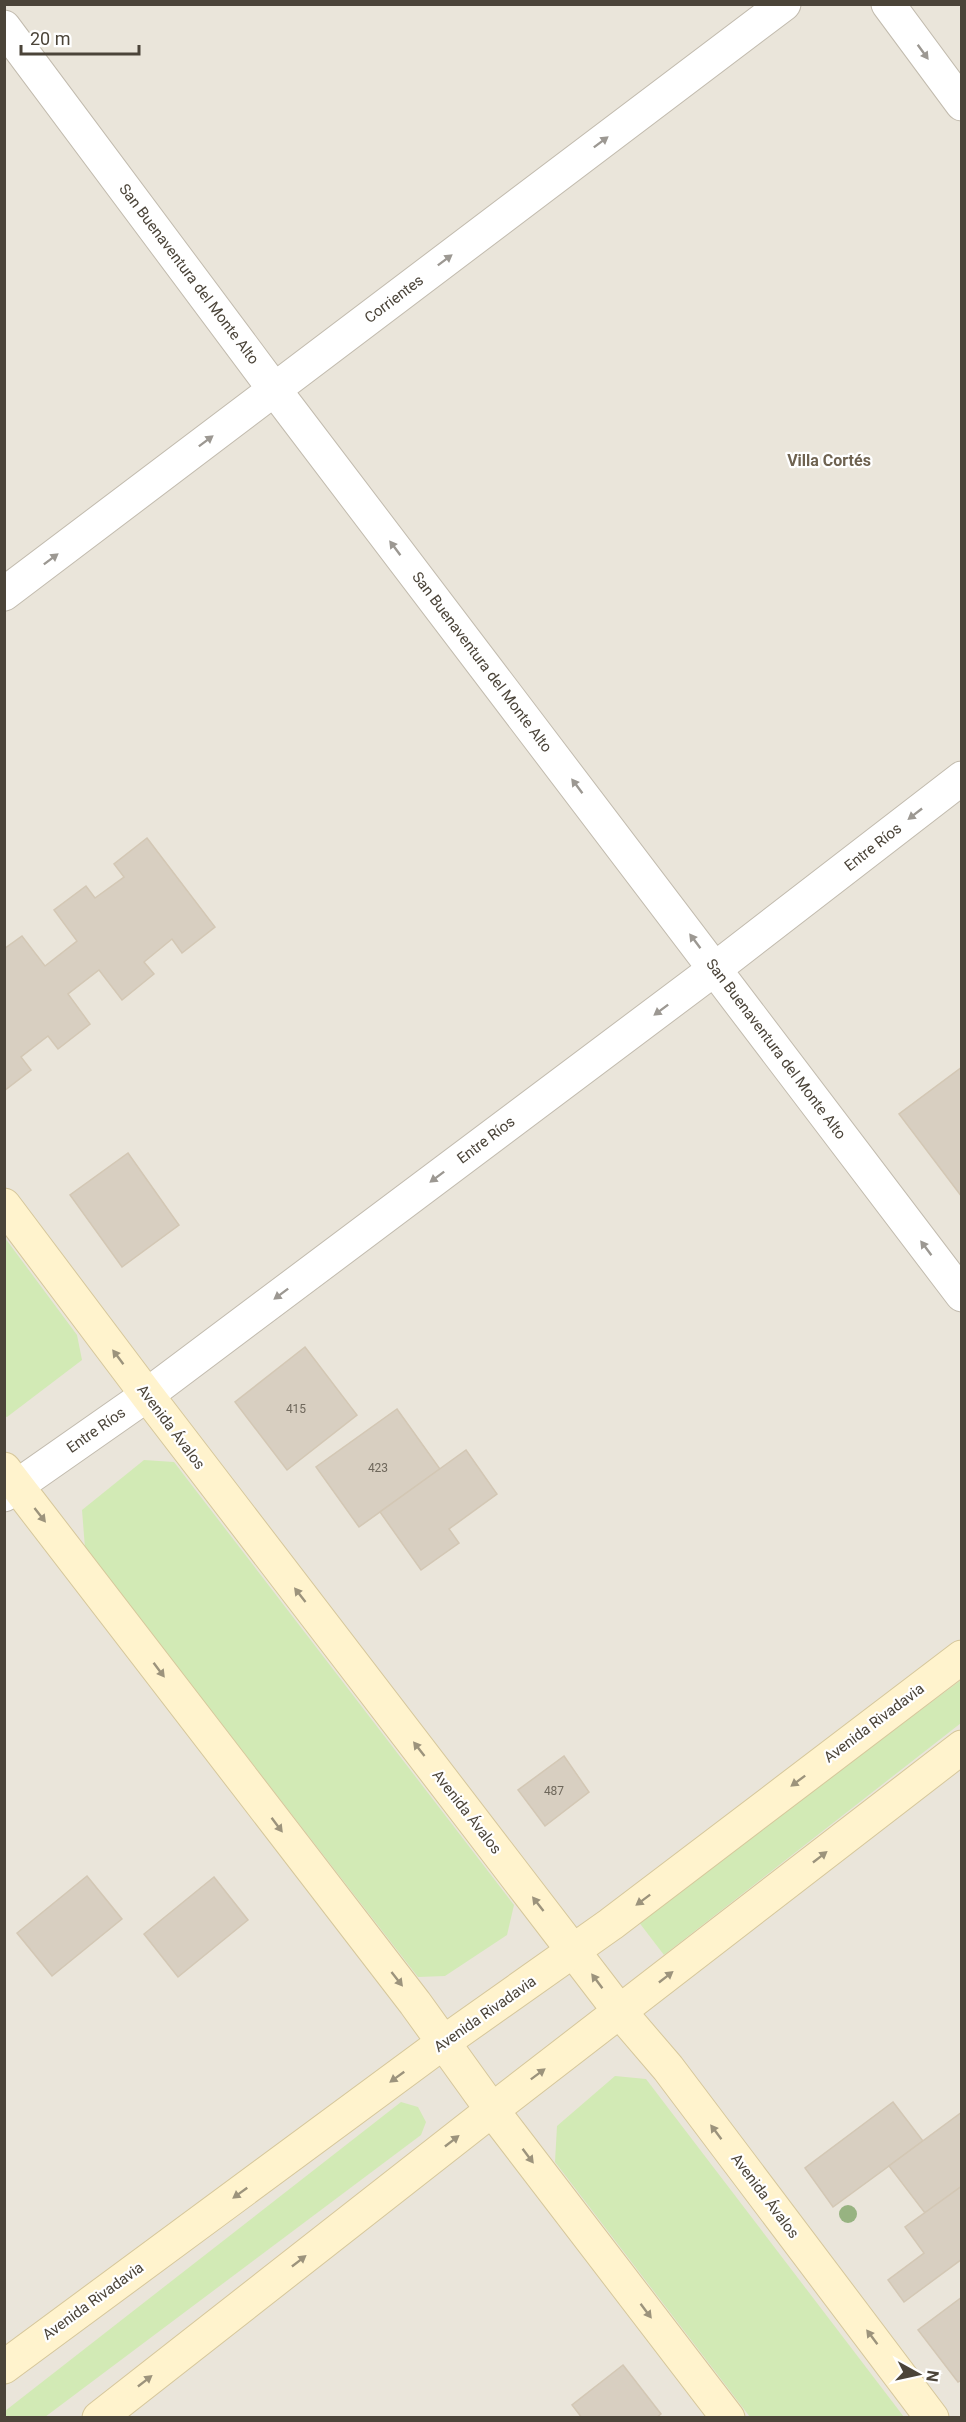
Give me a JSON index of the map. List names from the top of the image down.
{
  "streets": {
    "main road": ["Avenida Ávalos", "Avenida Rivadavia"],
    "street": ["San Buenaventura del Monte Alto", "Corrientes", "Entre Ríos"]
  },
  "crossings": [
    ["San Buenaventura del Monte Alto", "Corrientes"],
    ["San Buenaventura del Monte Alto", "Entre Ríos"],
    ["Entre Ríos", "Avenida Ávalos"],
    ["Avenida Ávalos", "Avenida Rivadavia"]
  ],
  "one_way": ["San Buenaventura del Monte Alto", "Corrientes", "Entre Ríos"],
  "districts": ["Villa Cortés"],
  "house_numbers": ["415", "423", "487"],
  "scale_bar": "20 m",
  "north": "right"
}
